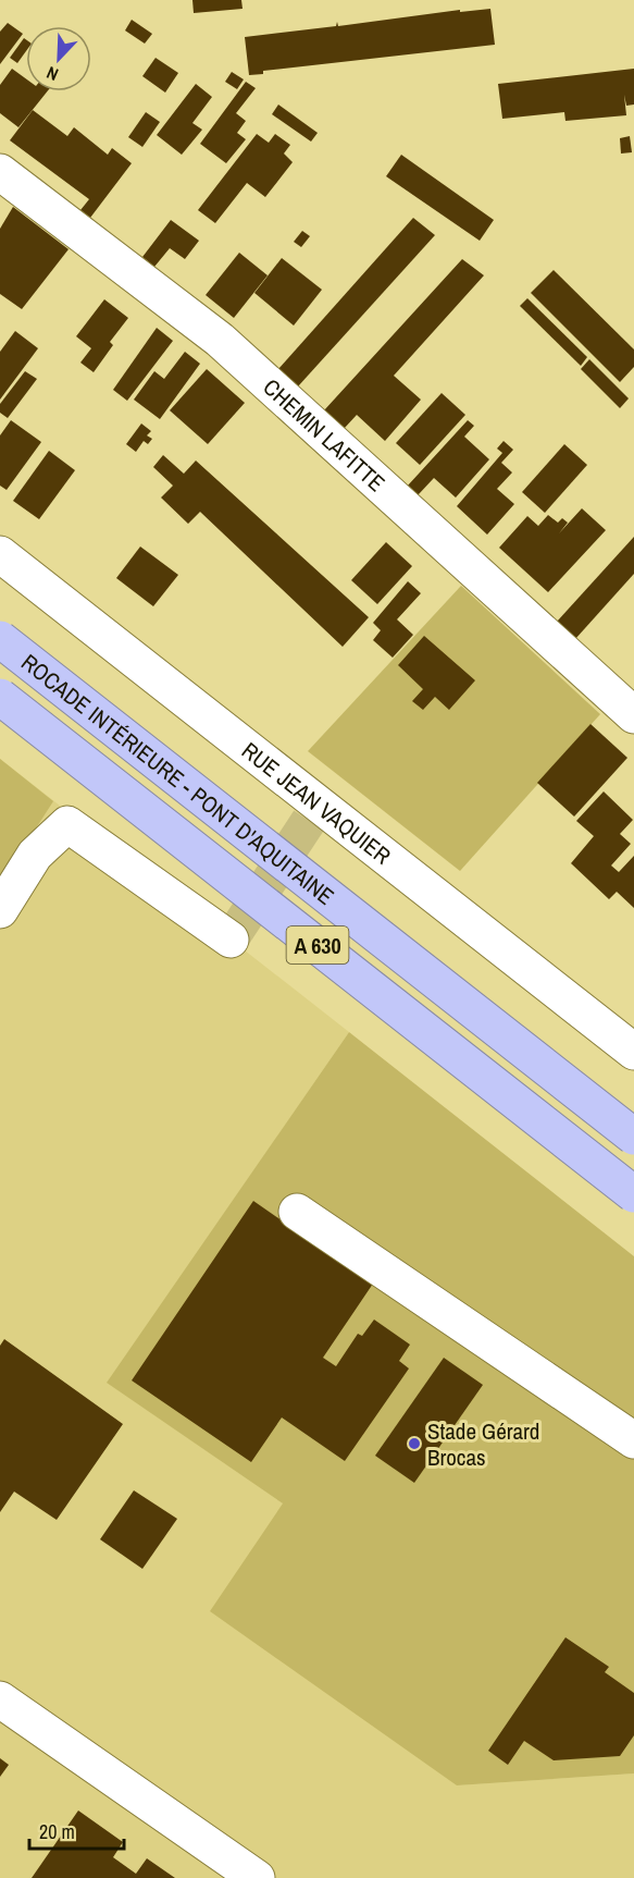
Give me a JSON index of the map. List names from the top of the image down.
{
  "streets": {
    "highway": ["ROCADE INTÉRIEURE - PONT D'AQUITAINE", "A 630"],
    "street": ["CHEMIN LAFITTE", "RUE JEAN VAQUIER"]
  },
  "places": ["Stade Gérard Brocas"],
  "scale_bar": "20 m",
  "north": "bottom left"
}
